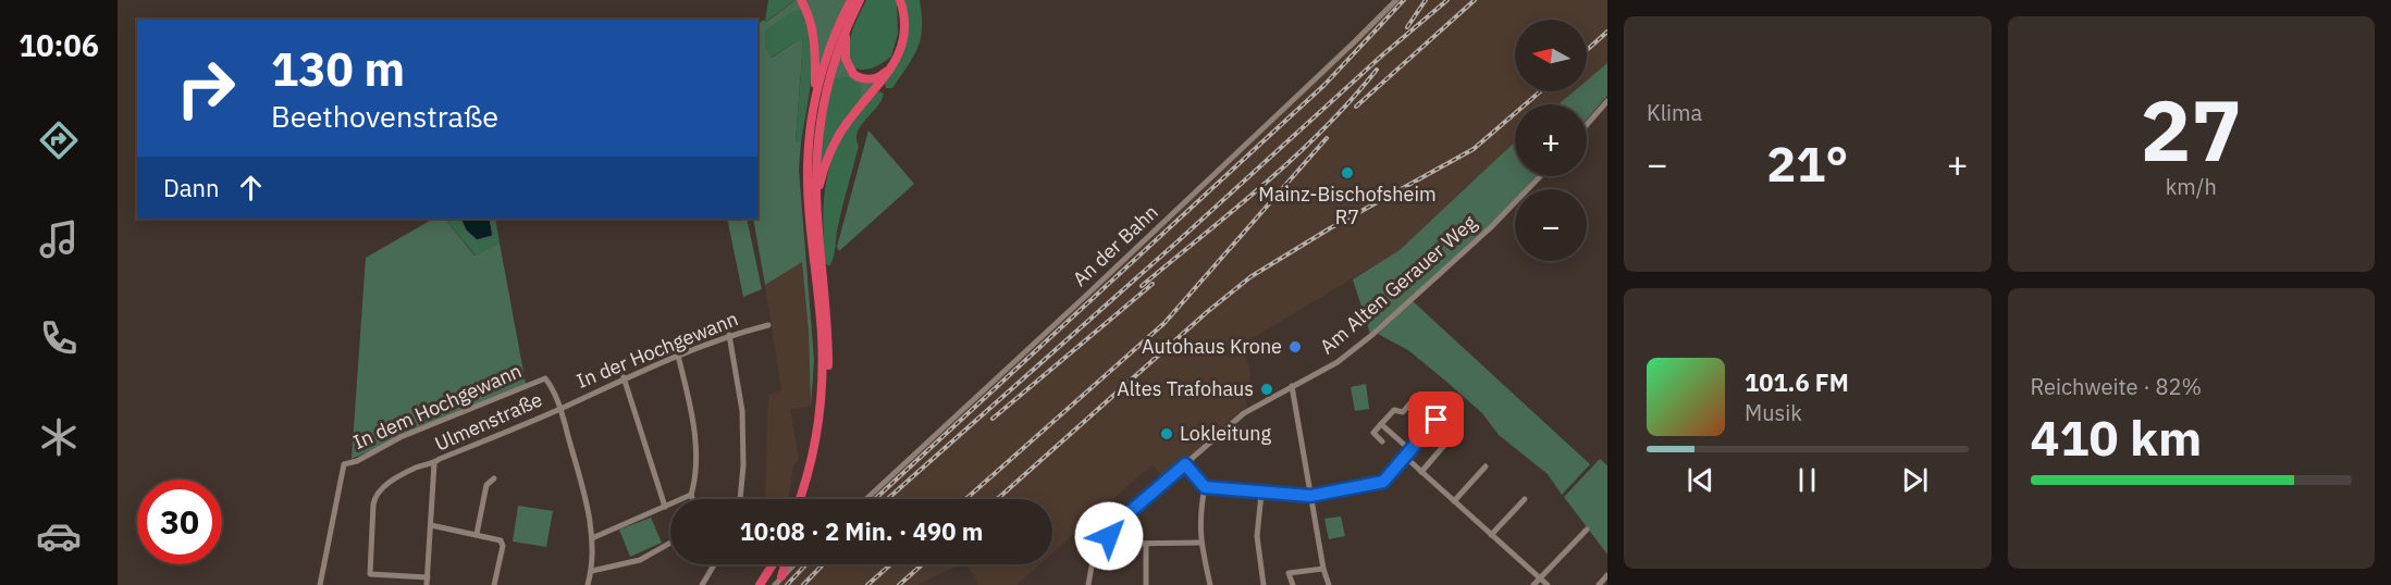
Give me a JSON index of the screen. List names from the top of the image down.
{
  "streets": {
    "street": [
      "An der Bahn",
      "Am Alten Gerauer Weg",
      "In der Hochgewann",
      "In dem Hochgewann",
      "Ulmenstraße"
    ]
  },
  "crossings": [
    ["In der Hochgewann", "In dem Hochgewann"],
    ["In der Hochgewann", "Ulmenstraße"],
    ["In dem Hochgewann", "Ulmenstraße"]
  ],
  "places": [
    "Mainz-Bischofsheim R7",
    "Autohaus Krone",
    "Altes Trafohaus",
    "Lokleitung"
  ],
  "north": "left",
  "page": {
    "tabs": "10:06",
    "tile": [
      "Klima",
      ["27", "km/h"],
      ["Reichweite · 82%", "410 km"]
    ],
    "map_buttons": ["+", "−"],
    "turn": ["130 m", "Beethovenstraße"],
    "heat": ["−", "21°", "+"],
    "then": "Dann",
    "song": ["101.6 FM", "Musik"],
    "limit": "30",
    "trip": "10:08 · 2 Min. · 490 m"
  }
}
